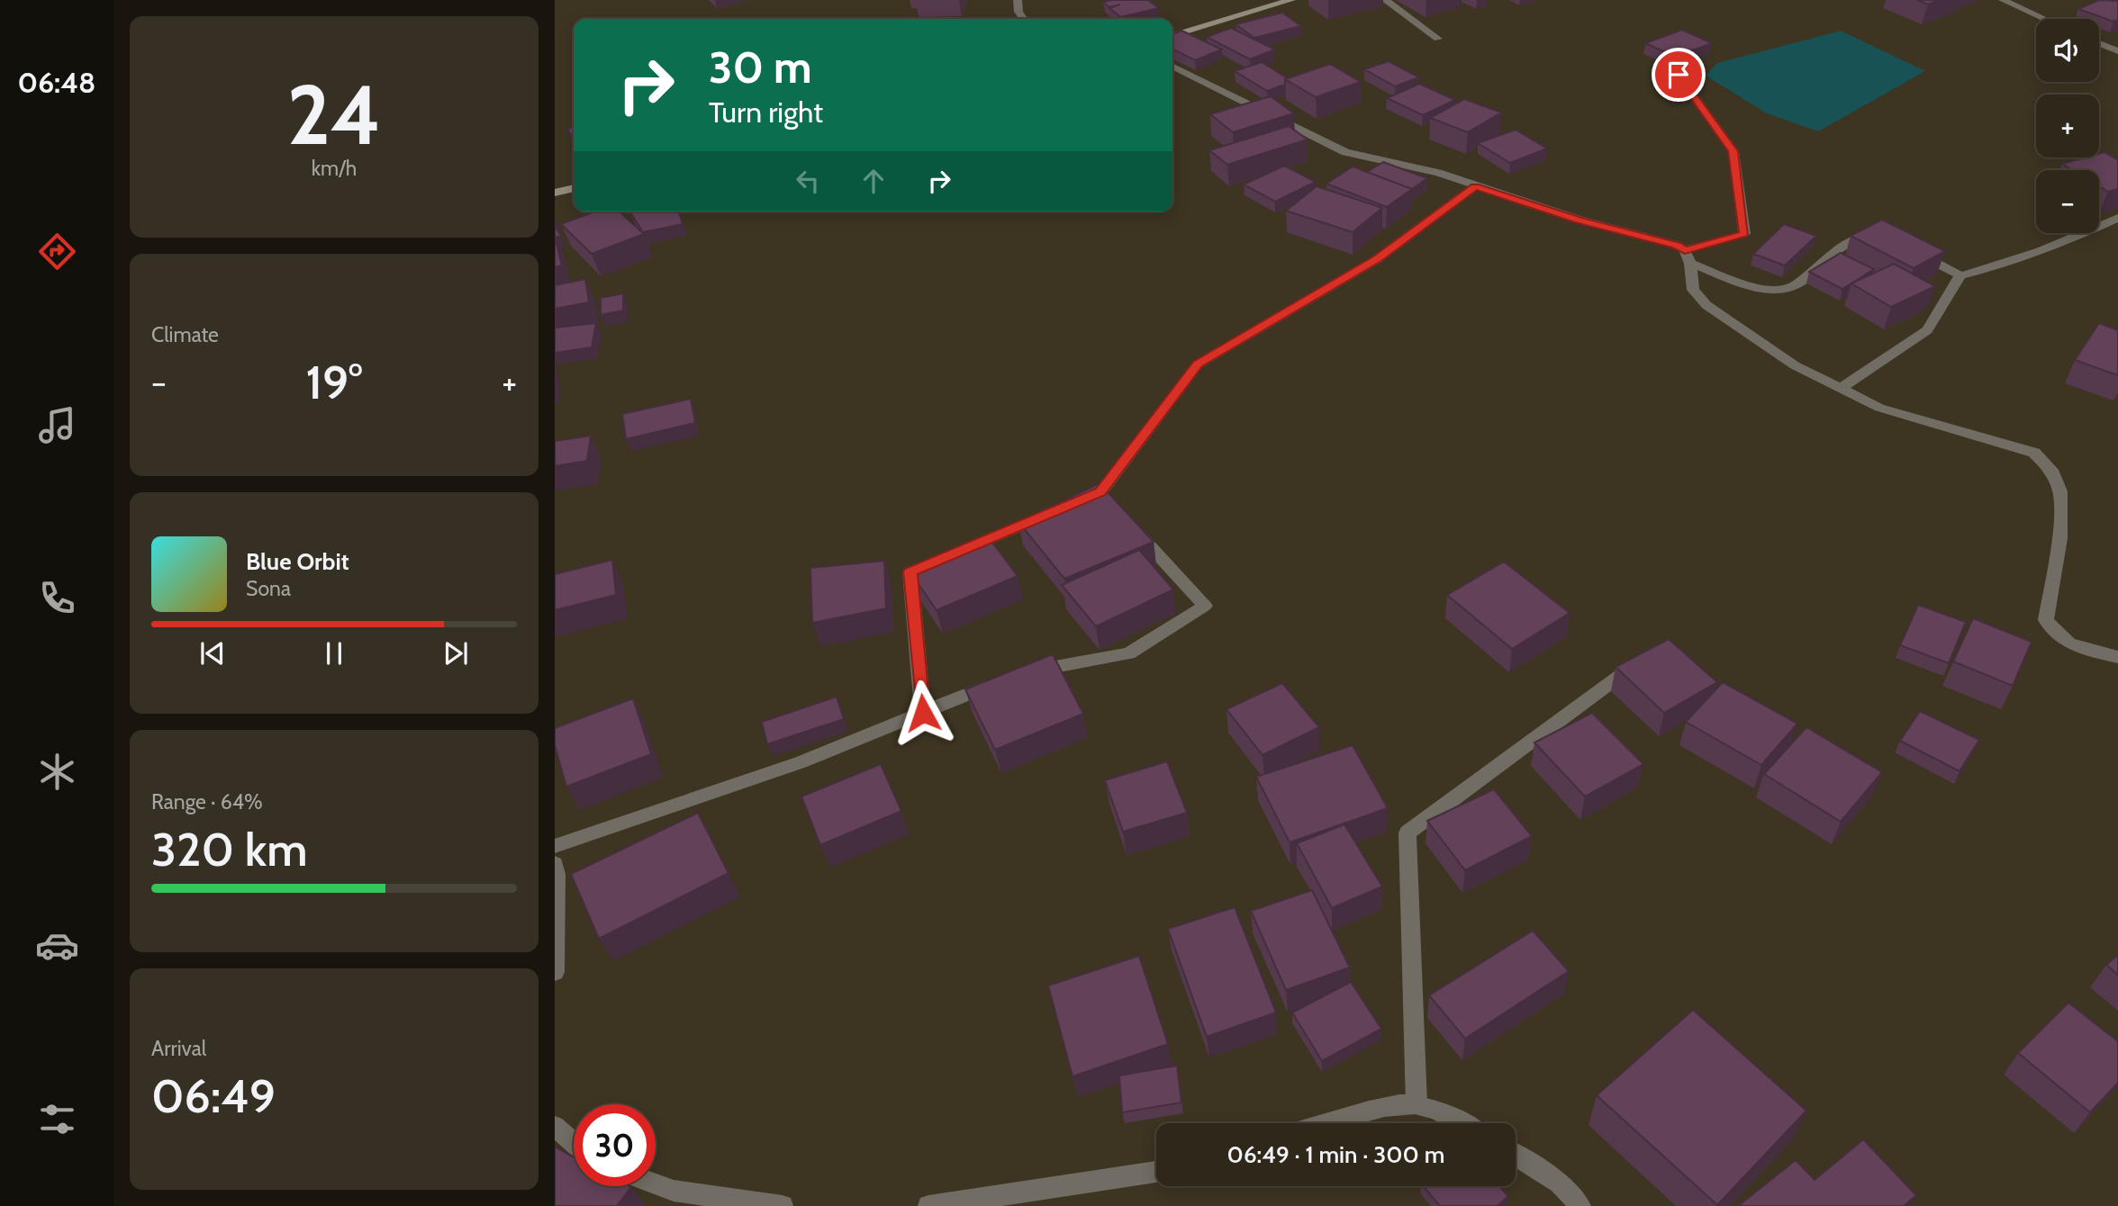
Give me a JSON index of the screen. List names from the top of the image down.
{
  "page": {
    "tabs": "06:48",
    "tile": [
      ["24", "km/h"],
      "Climate",
      ["Range · 64%", "320 km"],
      ["Arrival", "06:49"]
    ],
    "map_buttons": ["+", "−"],
    "turn": ["30 m", "Turn right"],
    "heat": ["−", "19°", "+"],
    "song": ["Blue Orbit", "Sona"],
    "limit": "30",
    "trip": "06:49 · 1 min · 300 m"
  }
}
